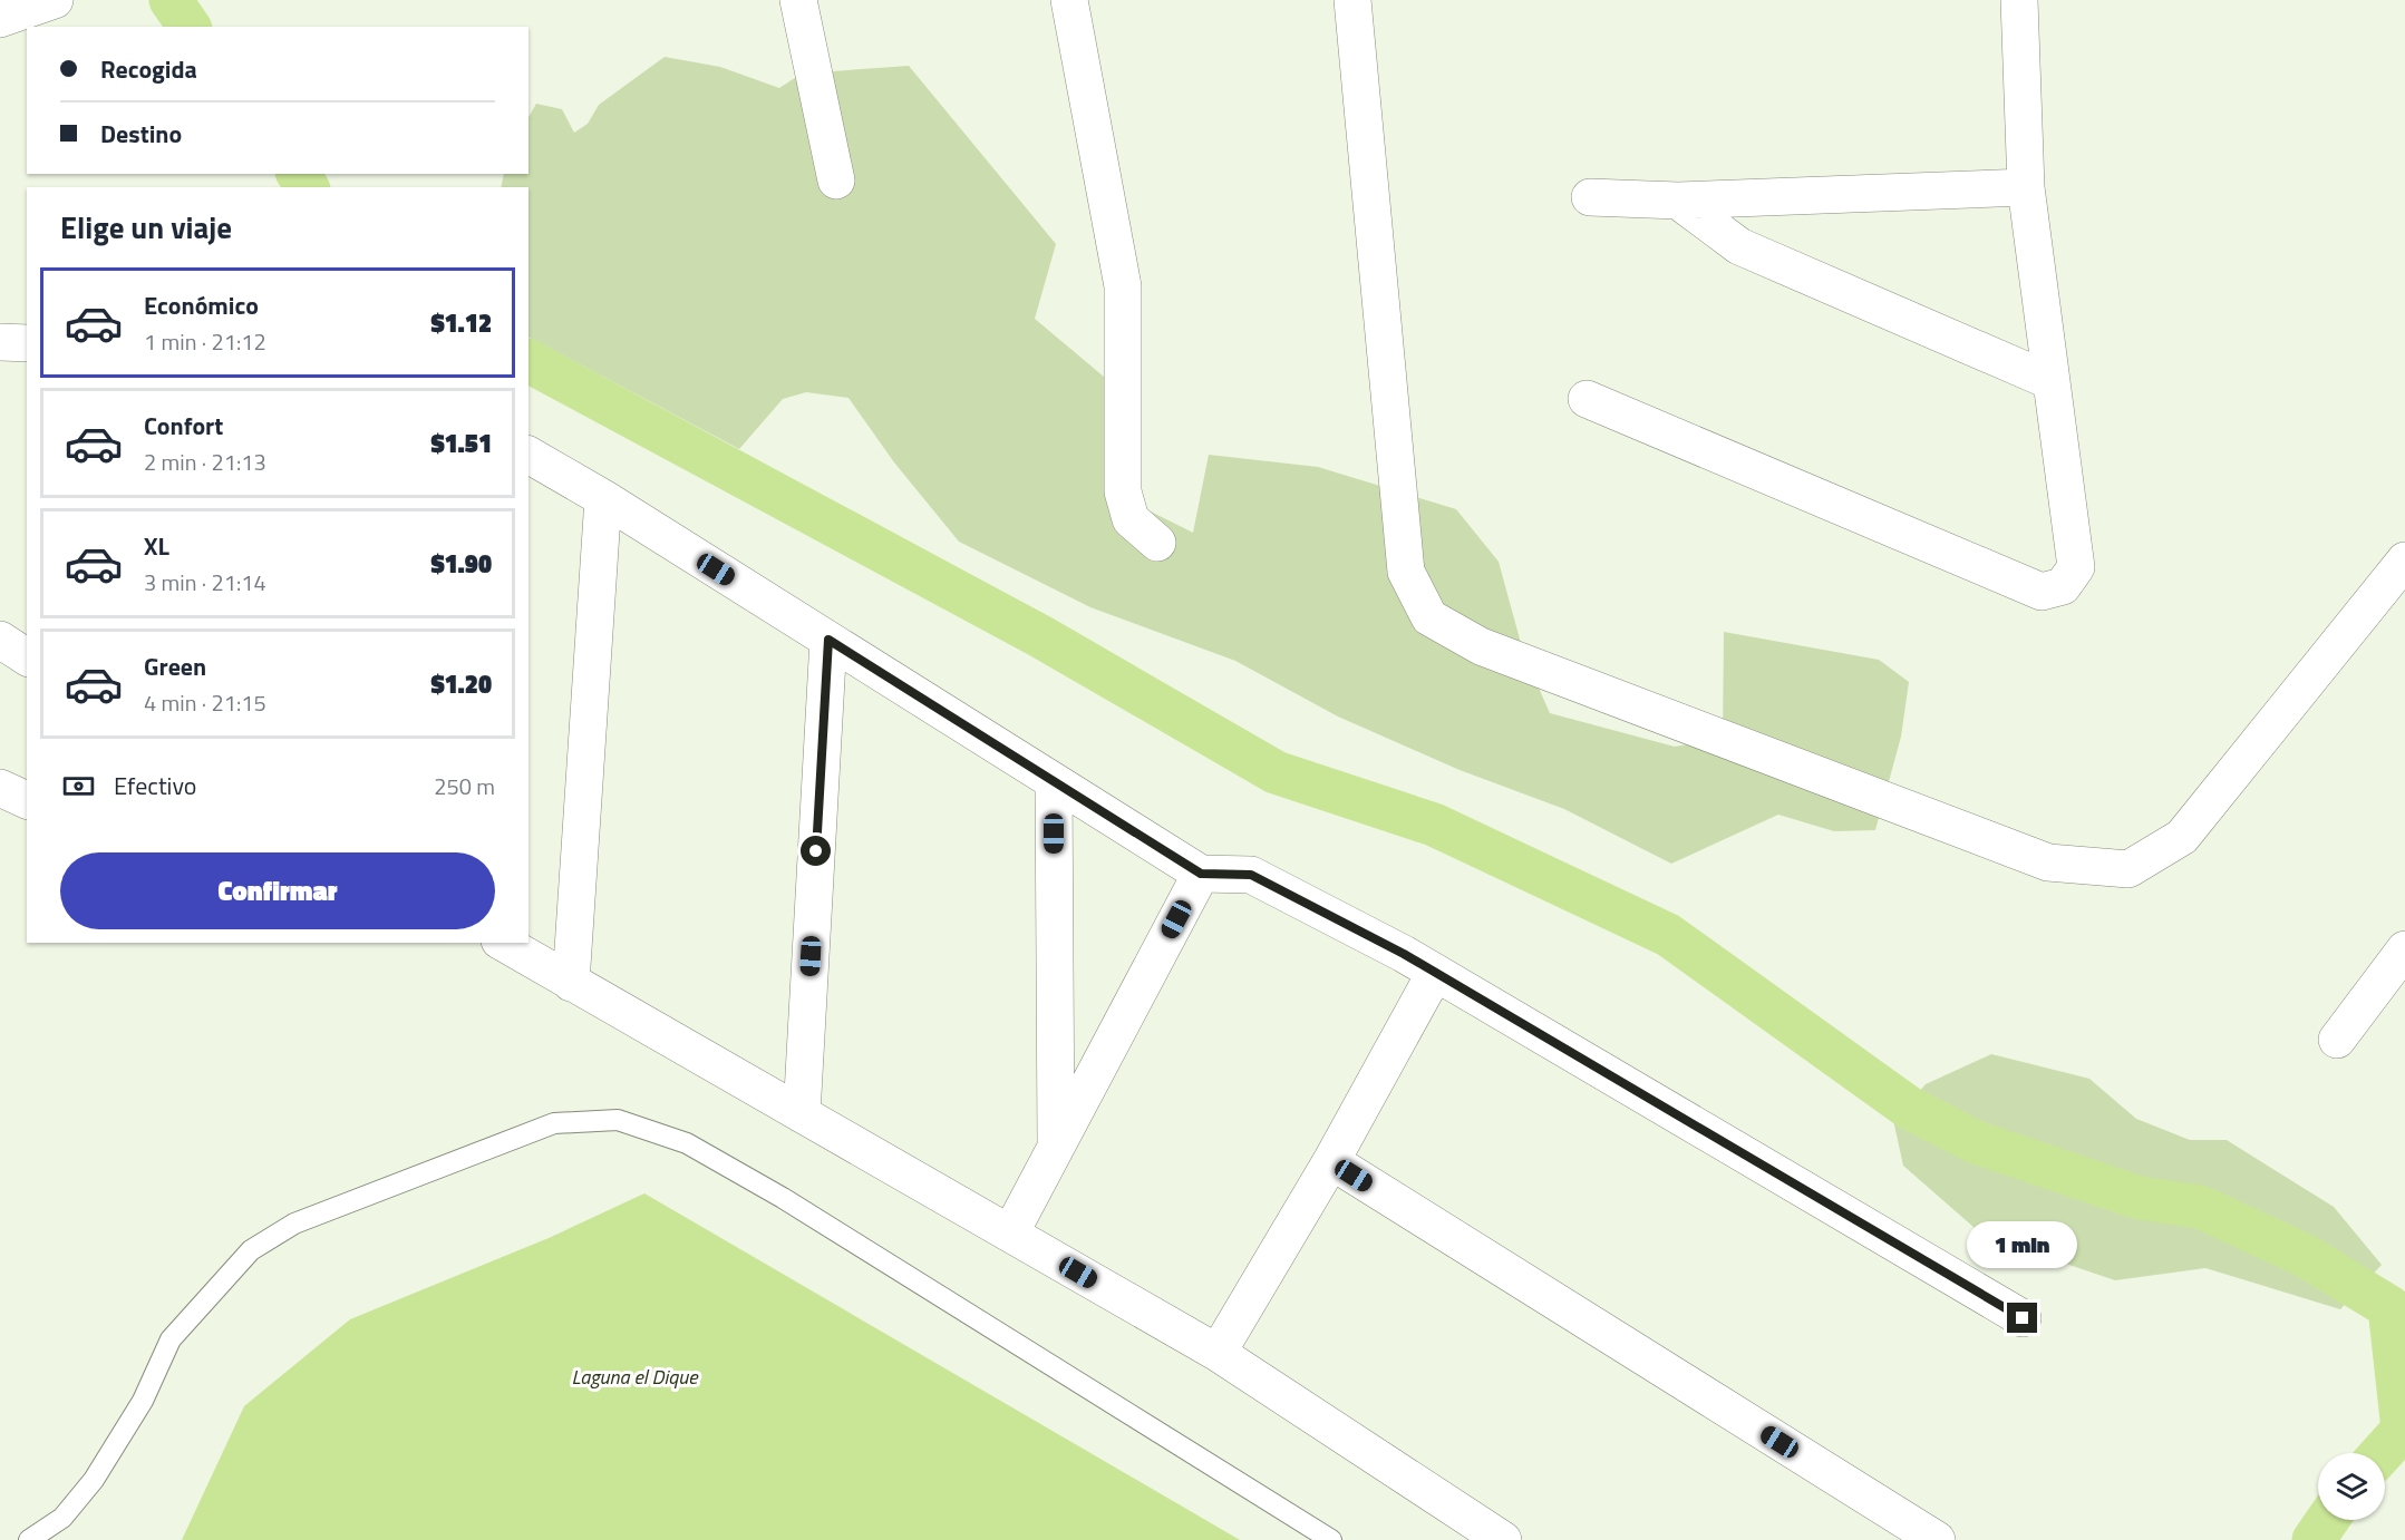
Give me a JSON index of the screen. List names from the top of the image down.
{
  "water": ["Laguna el Dique"],
  "page": {
    "banner": ["Recogida", "Destino"],
    "heading": "Elige un viaje",
    "list": [
      {
        "name": "Económico",
        "note": "1 min · 21:12",
        "value": "$1.12"
      },
      {
        "name": "Confort",
        "note": "2 min · 21:13",
        "value": "$1.51"
      },
      {
        "name": "XL",
        "note": "3 min · 21:14",
        "value": "$1.90"
      },
      {
        "name": "Green",
        "note": "4 min · 21:15",
        "value": "$1.20"
      }
    ],
    "pay": ["Efectivo", "250 m"],
    "buttons": "Confirmar",
    "bubble": "1 min"
  }
}
